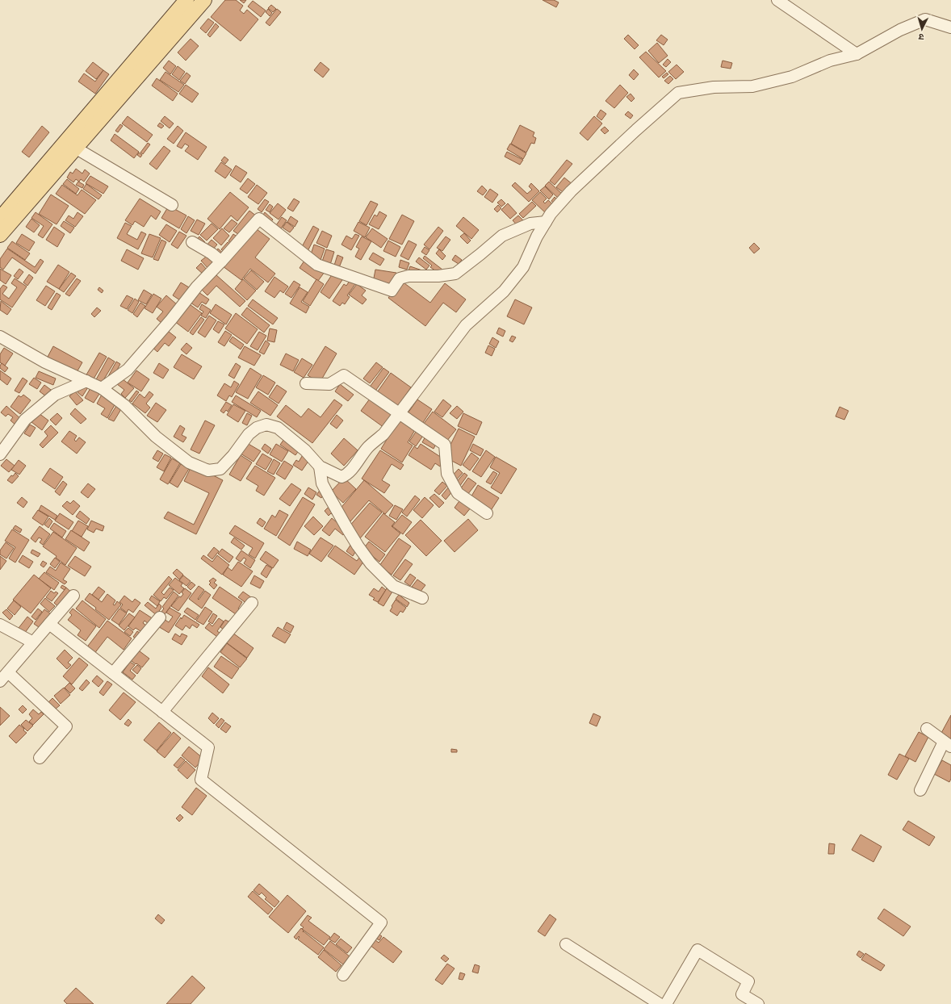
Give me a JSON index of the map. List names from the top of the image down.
{
  "north": "bottom"
}
